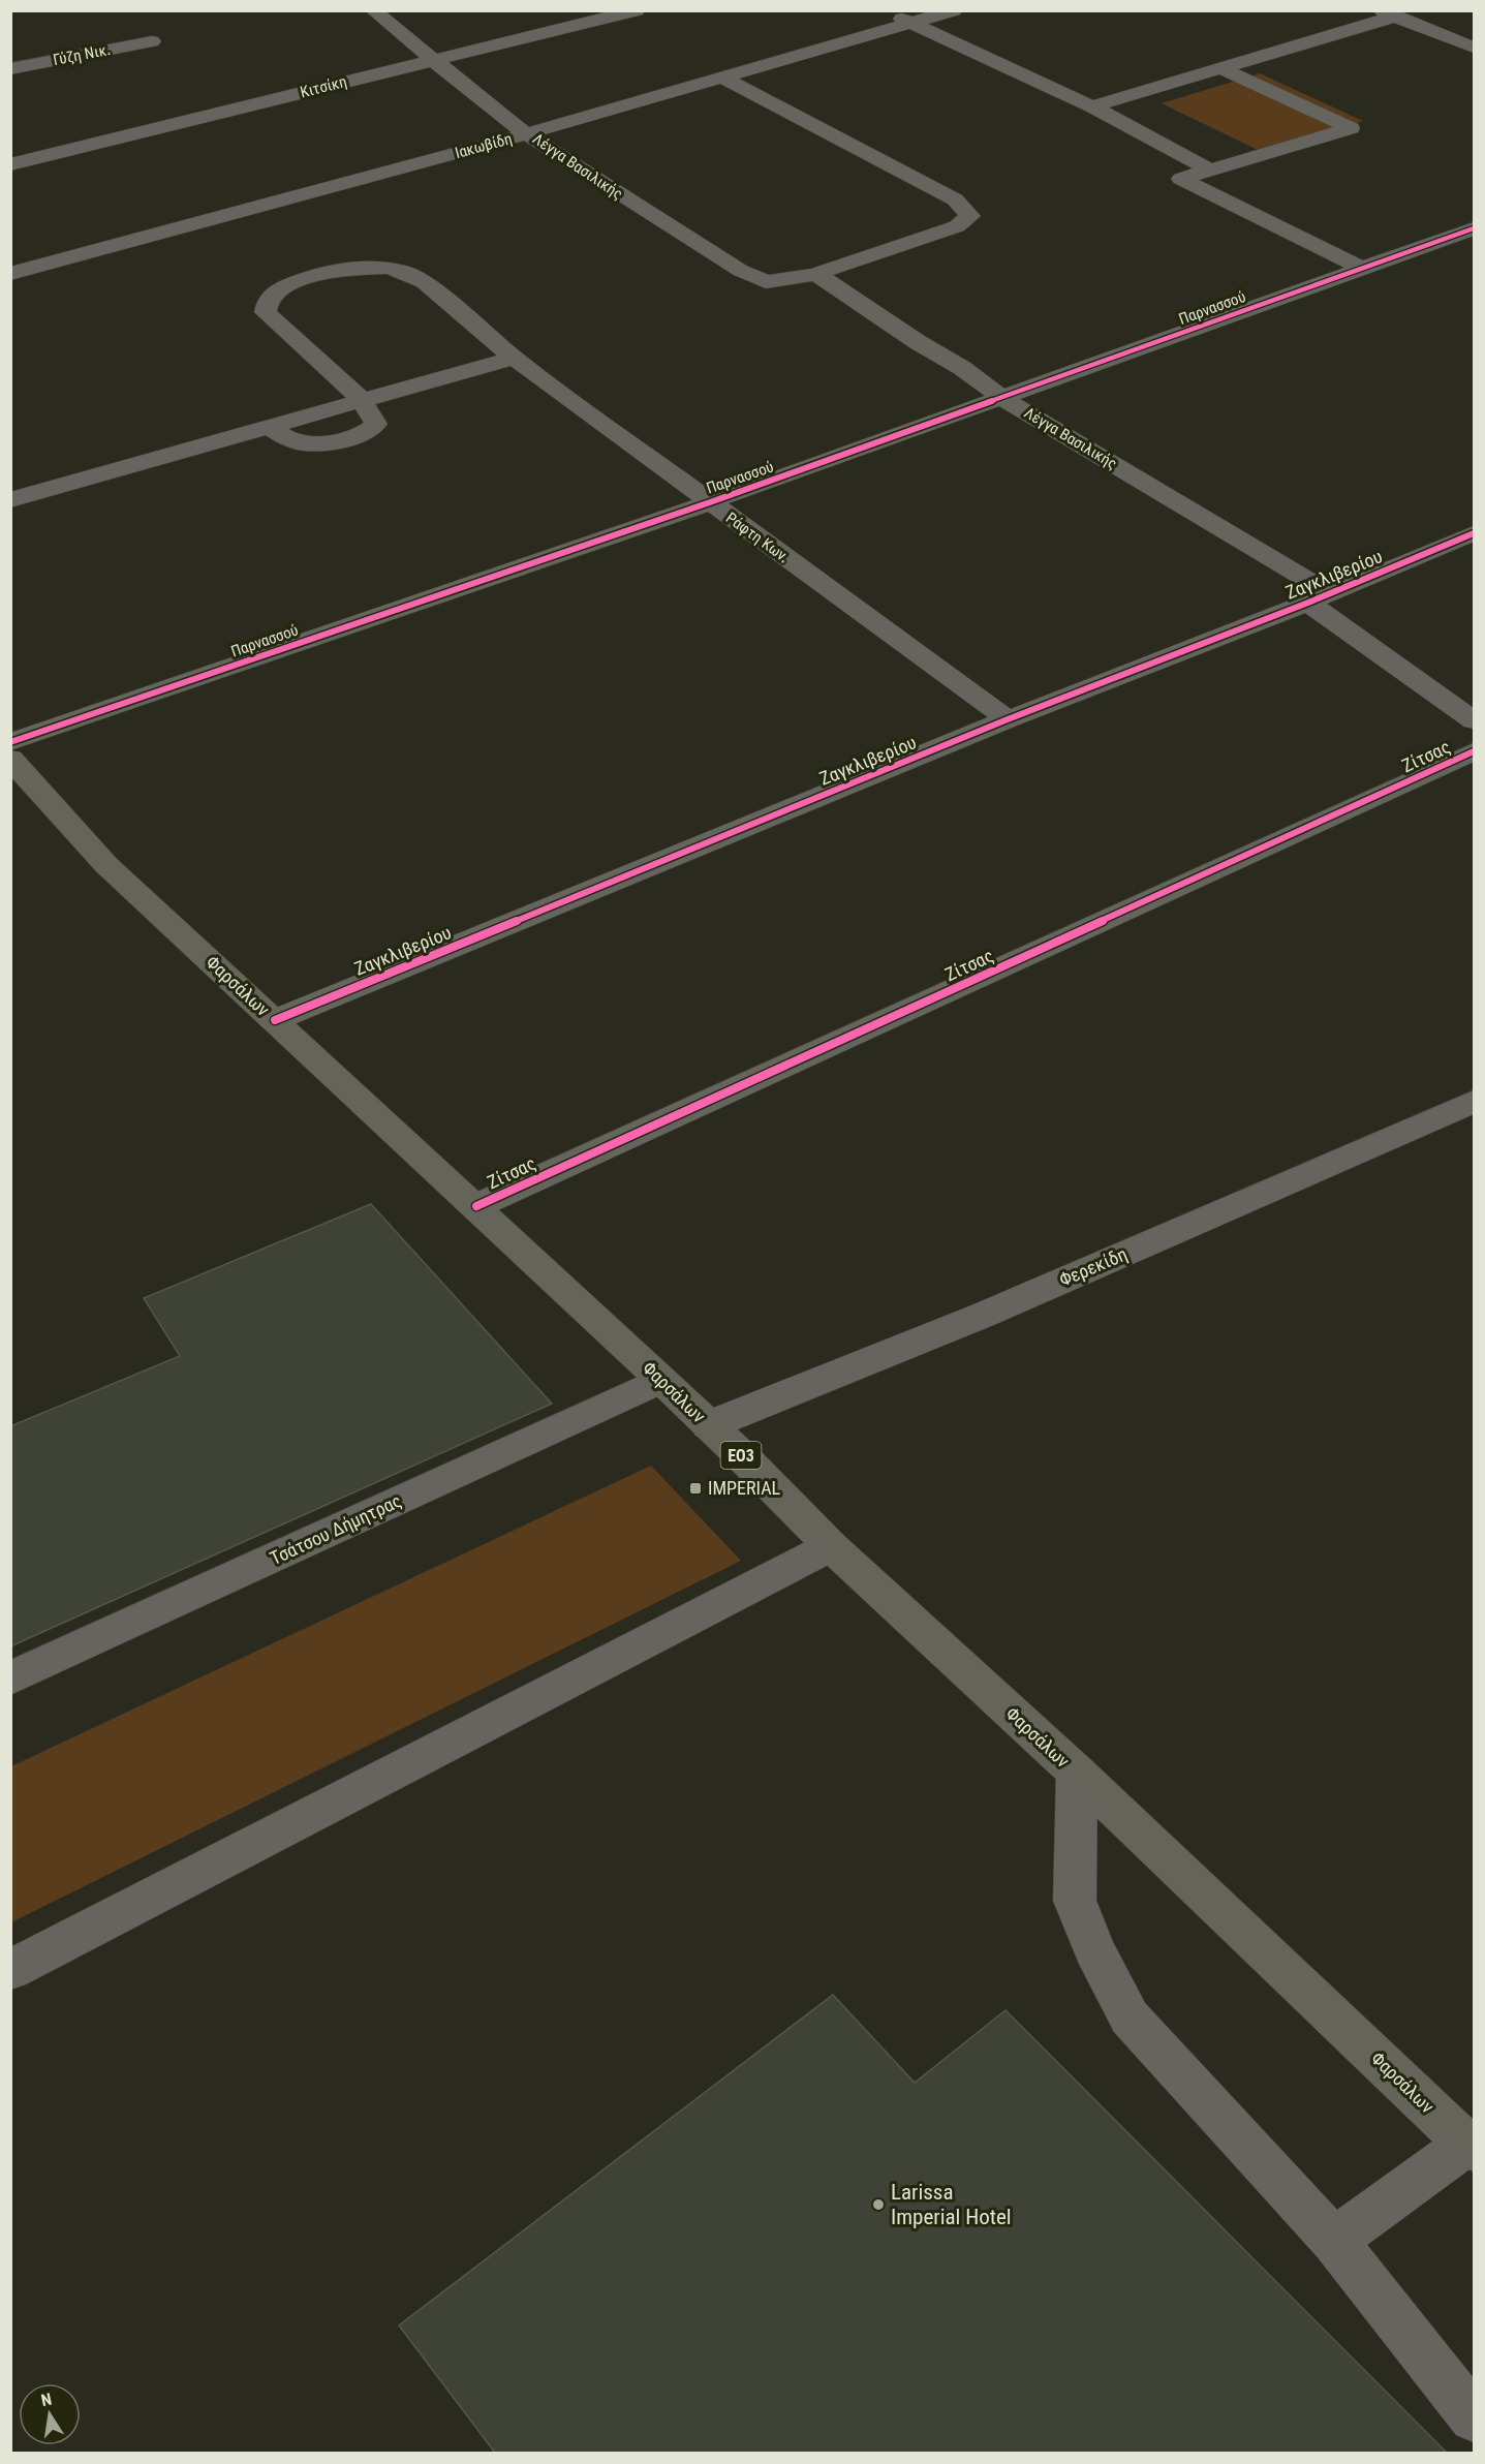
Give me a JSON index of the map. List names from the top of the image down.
{
  "streets": {
    "main road": ["Φαρσάλων", "ΕΟ3"],
    "street": [
      "Γύζη Νικ.",
      "Κιτσίκη",
      "Ιακωβίδη",
      "Λέγγα Βασιλικής",
      "Παρνασσού",
      "Ράφτη Κων.",
      "Ζαγκλιβερίου",
      "Ζίτσας",
      "Φερεκίδη",
      "Τσάτσου Δήμητρας"
    ]
  },
  "crossings": [
    ["Κιτσίκη", "Λέγγα Βασιλικής"],
    ["Ιακωβίδη", "Λέγγα Βασιλικής"],
    ["Λέγγα Βασιλικής", "Παρνασσού"],
    ["Λέγγα Βασιλικής", "Ζαγκλιβερίου"],
    ["Παρνασσού", "Ράφτη Κων."],
    ["Ράφτη Κων.", "Ζαγκλιβερίου"],
    ["Ζαγκλιβερίου", "Φαρσάλων"],
    ["Ζίτσας", "Φαρσάλων"],
    ["Φαρσάλων", "Φερεκίδη"],
    ["Φαρσάλων", "Τσάτσου Δήμητρας"]
  ],
  "places": {
    "transit": ["IMPERIAL"],
    "other": ["Larissa Imperial Hotel"]
  },
  "north": "top"
}
